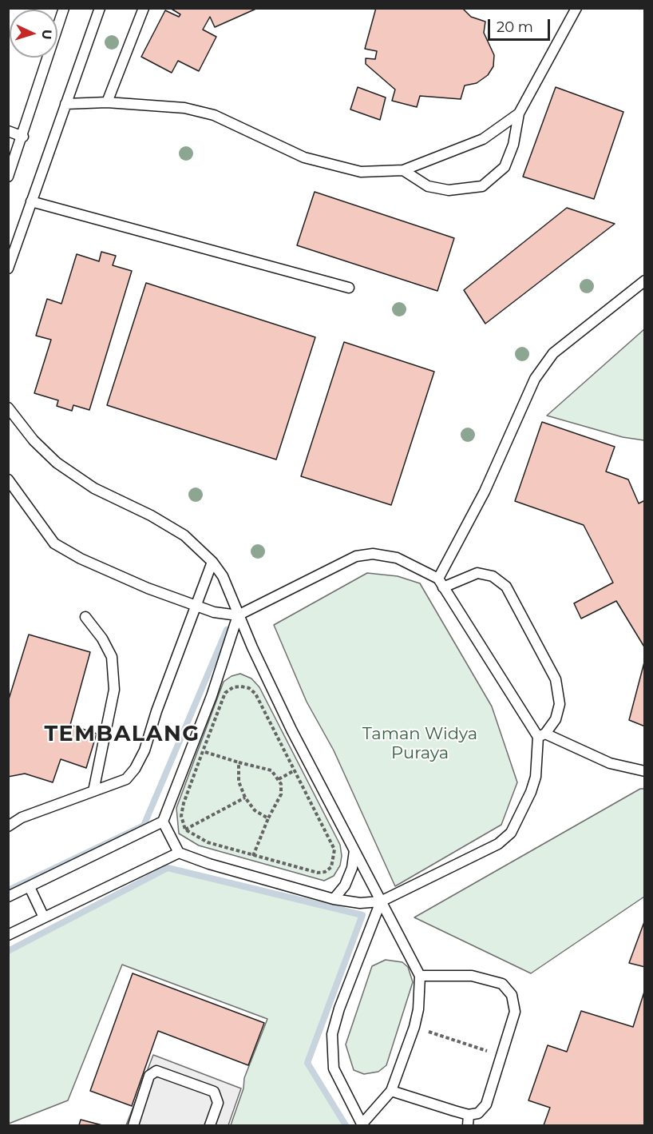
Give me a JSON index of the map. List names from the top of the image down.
{
  "districts": ["TEMBALANG"],
  "parks": ["Taman Widya Puraya"],
  "scale_bar": "20 m",
  "north": "right"
}
